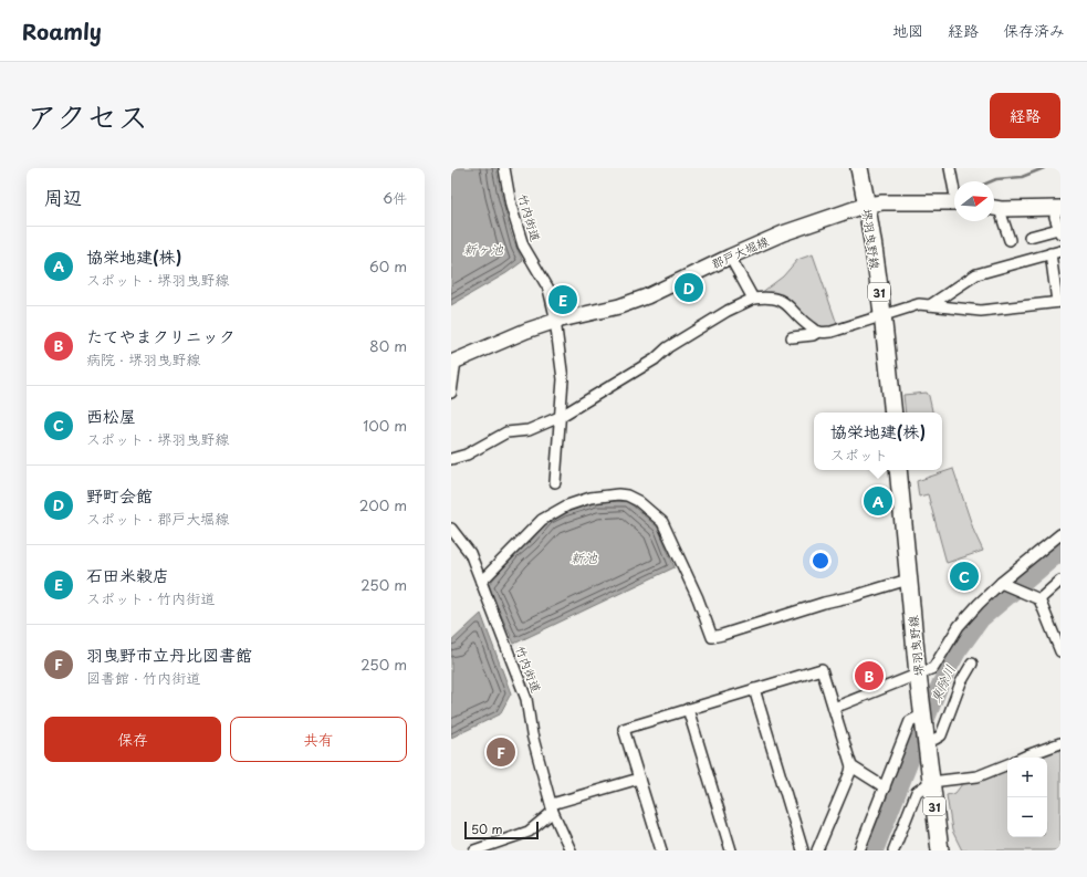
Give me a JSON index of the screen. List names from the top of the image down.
{
  "streets": {
    "main road": ["堺羽曳野線", "郡戸大堀線", "31"],
    "street": ["竹内街道"]
  },
  "crossings": [
    ["竹内街道", "郡戸大堀線"],
    ["堺羽曳野線", "郡戸大堀線"]
  ],
  "water": ["新ヶ池", "新池", "東除川"],
  "scale_bar": "50 m",
  "north": "right",
  "page": {
    "header": "Roamly",
    "nav": ["地図", "経路", "保存済み"],
    "title": "アクセス",
    "buttons": [
      "経路",
      ["保存", "共有"]
    ],
    "heading": ["周辺", "6件"],
    "list": [
      {
        "mark": "A",
        "name": "協栄地建(株)",
        "note": "スポット · 堺羽曳野線",
        "value": "60 m"
      },
      {
        "mark": "B",
        "name": "たてやまクリニック",
        "note": "病院 · 堺羽曳野線",
        "value": "80 m"
      },
      {
        "mark": "C",
        "name": "西松屋",
        "note": "スポット · 堺羽曳野線",
        "value": "100 m"
      },
      {
        "mark": "D",
        "name": "野町会館",
        "note": "スポット · 郡戸大堀線",
        "value": "200 m"
      },
      {
        "mark": "E",
        "name": "石田米穀店",
        "note": "スポット · 竹内街道",
        "value": "250 m"
      },
      {
        "mark": "F",
        "name": "羽曳野市立丹比図書館",
        "note": "図書館 · 竹内街道",
        "value": "250 m"
      }
    ],
    "pins": [
      "D",
      "E",
      "A",
      "C",
      "B",
      "F"
    ],
    "popup": ["協栄地建(株)", "スポット"],
    "map_buttons": ["+", "−"],
    "scale": "50 m"
  }
}
